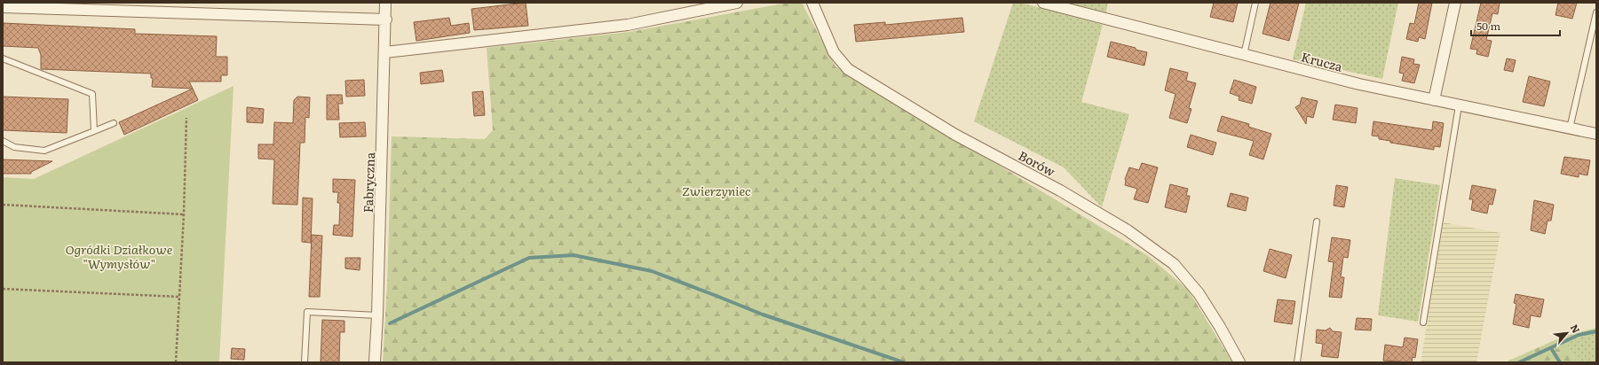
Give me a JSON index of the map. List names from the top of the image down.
{
  "streets": {
    "street": ["Krucza", "Borów", "Fabryczna"]
  },
  "parks": ["Zwierzyniec", "Ogródki Działkowe \"Wymysłów\""],
  "scale_bar": "50 m",
  "north": "top right"
}
